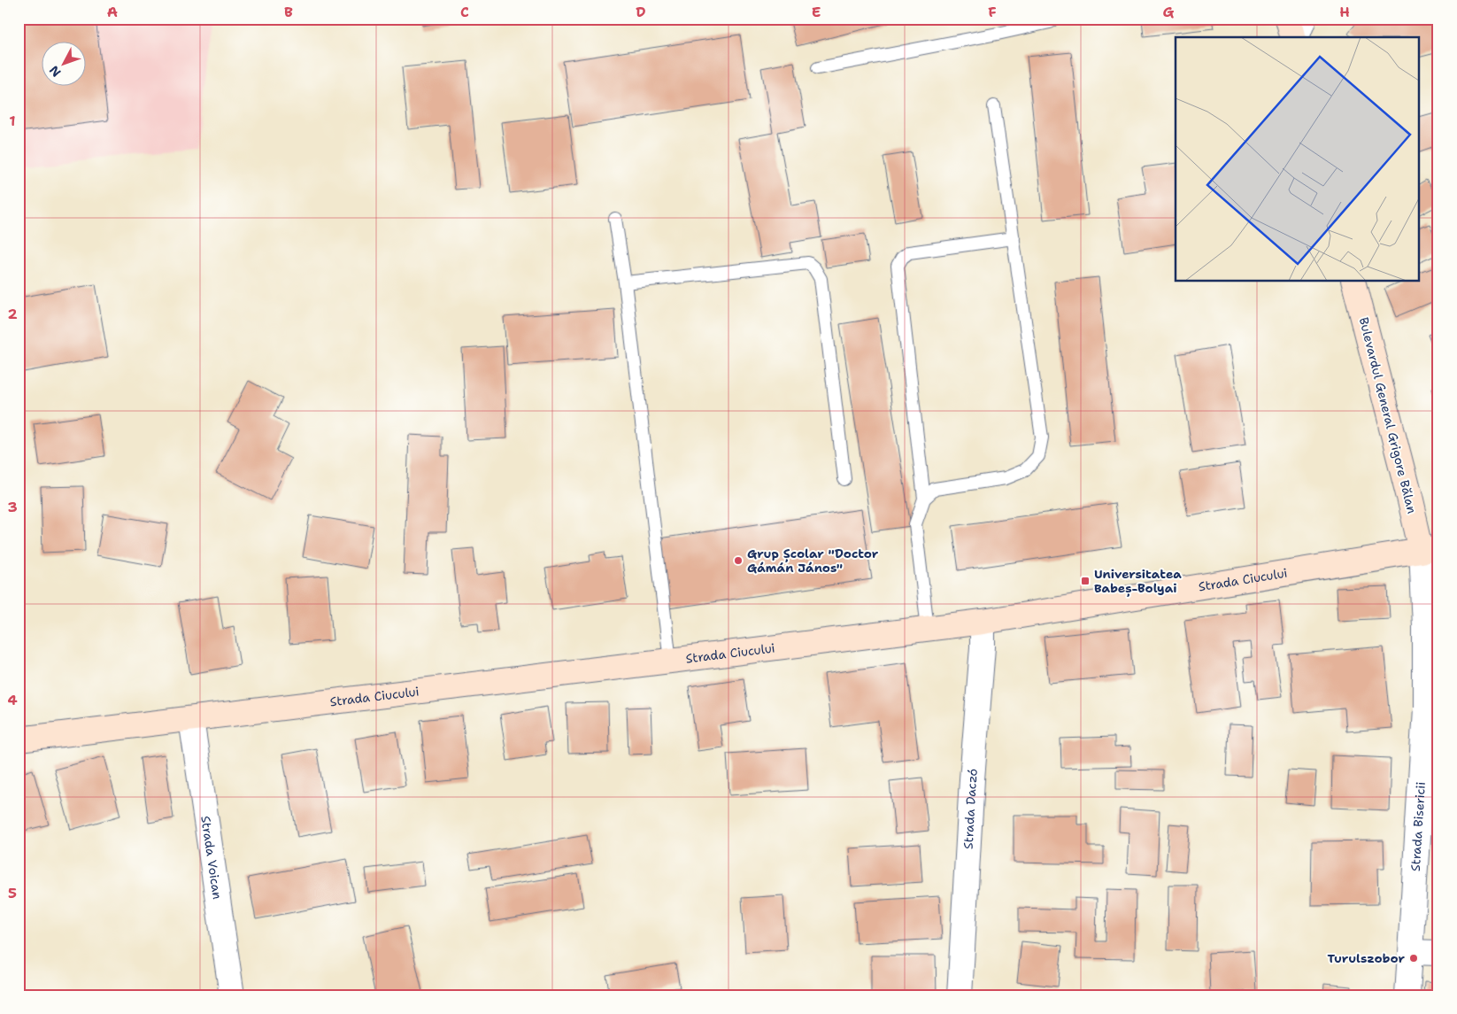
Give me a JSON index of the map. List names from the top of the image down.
{
  "streets": {
    "main road": ["Bulevardul General Grigore Bălan", "Strada Ciucului"],
    "street": ["Strada Daczó", "Strada Bisericii", "Strada Voican"]
  },
  "crossings": [
    ["Bulevardul General Grigore Bălan", "Strada Ciucului"],
    ["Bulevardul General Grigore Bălan", "Strada Bisericii"],
    ["Strada Ciucului", "Strada Daczó"],
    ["Strada Ciucului", "Strada Bisericii"],
    ["Strada Ciucului", "Strada Voican"]
  ],
  "places": {
    "other": ["Grup Școlar \"Doctor Gámán János\"", "Turulszobor"],
    "transit": ["Universitatea Babeș-Bolyai"]
  },
  "north": "bottom left",
  "grid": {
    "columns": [
      "A",
      "B",
      "C",
      "D",
      "E",
      "F",
      "G",
      "H"
    ],
    "rows": [
      "1",
      "2",
      "3",
      "4",
      "5"
    ]
  }
}
